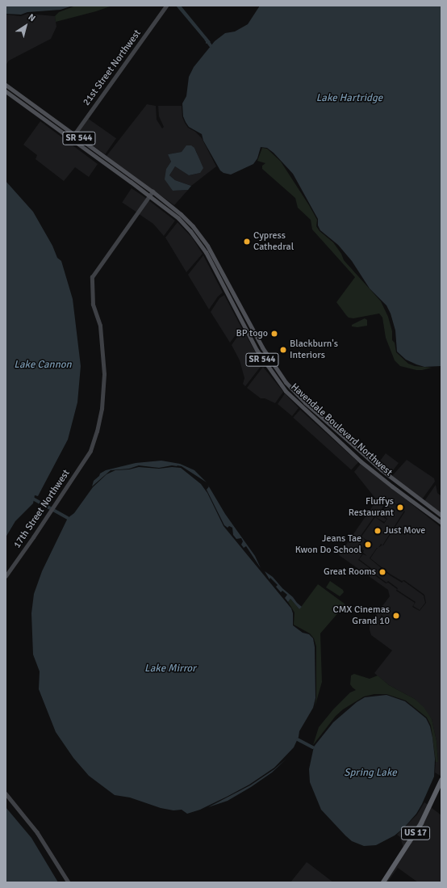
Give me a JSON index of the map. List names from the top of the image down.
{
  "streets": {
    "highway": ["US 17"],
    "main road": ["SR 544", "Havendale Boulevard Northwest"],
    "street": ["21st Street Northwest", "17th Street Northwest"]
  },
  "crossings": [
    ["21st Street Northwest", "Havendale Boulevard Northwest"],
    ["Havendale Boulevard Northwest", "17th Street Northwest"]
  ],
  "water": [
    "Lake Hartridge",
    "Lake Cannon",
    "Lake Mirror",
    "Spring Lake"
  ],
  "places": [
    "Cypress Cathedral",
    "BP togo",
    "Blackburn's Interiors",
    "Fluffys Restaurant",
    "Just Move",
    "Jeans Tae Kwon Do School",
    "Great Rooms",
    "CMX Cinemas Grand 10"
  ],
  "north": "top right"
}
